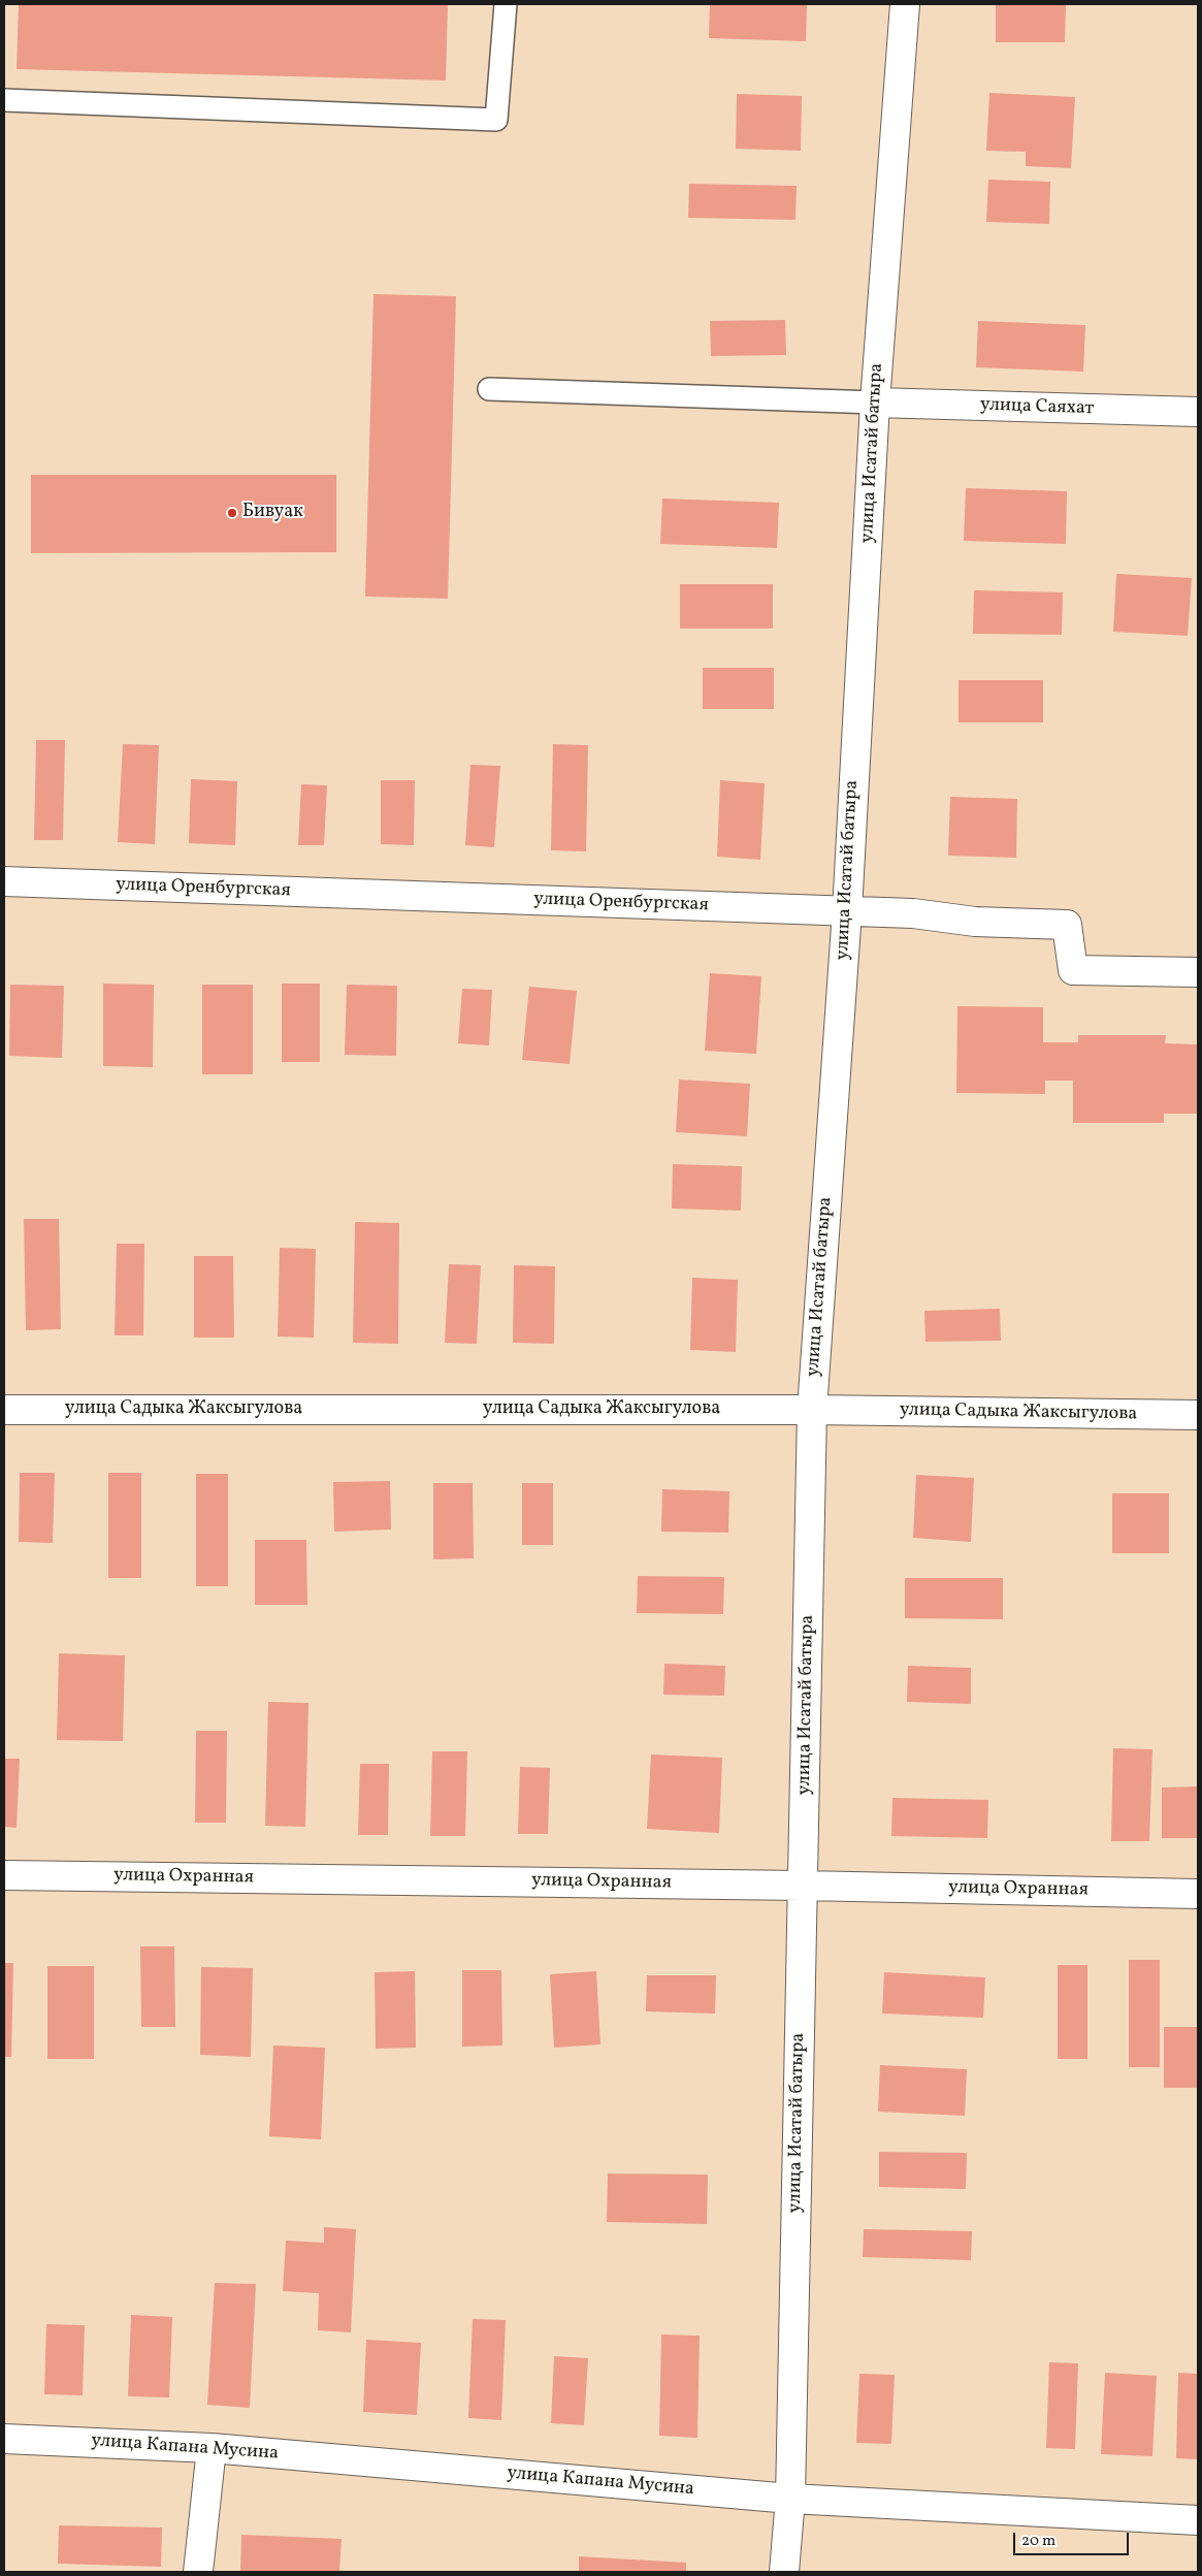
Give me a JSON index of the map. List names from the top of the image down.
{
  "streets": {
    "street": [
      "улица Саяхат",
      "улица Исатай батыра",
      "улица Оренбургская",
      "улица Садыка Жаксыгулова",
      "улица Охранная",
      "улица Капана Мусина"
    ]
  },
  "crossings": [
    ["улица Саяхат", "улица Исатай батыра"],
    ["улица Исатай батыра", "улица Оренбургская"],
    ["улица Исатай батыра", "улица Садыка Жаксыгулова"],
    ["улица Исатай батыра", "улица Охранная"],
    ["улица Исатай батыра", "улица Капана Мусина"]
  ],
  "places": ["Бивуак"],
  "scale_bar": "20 m"
}
